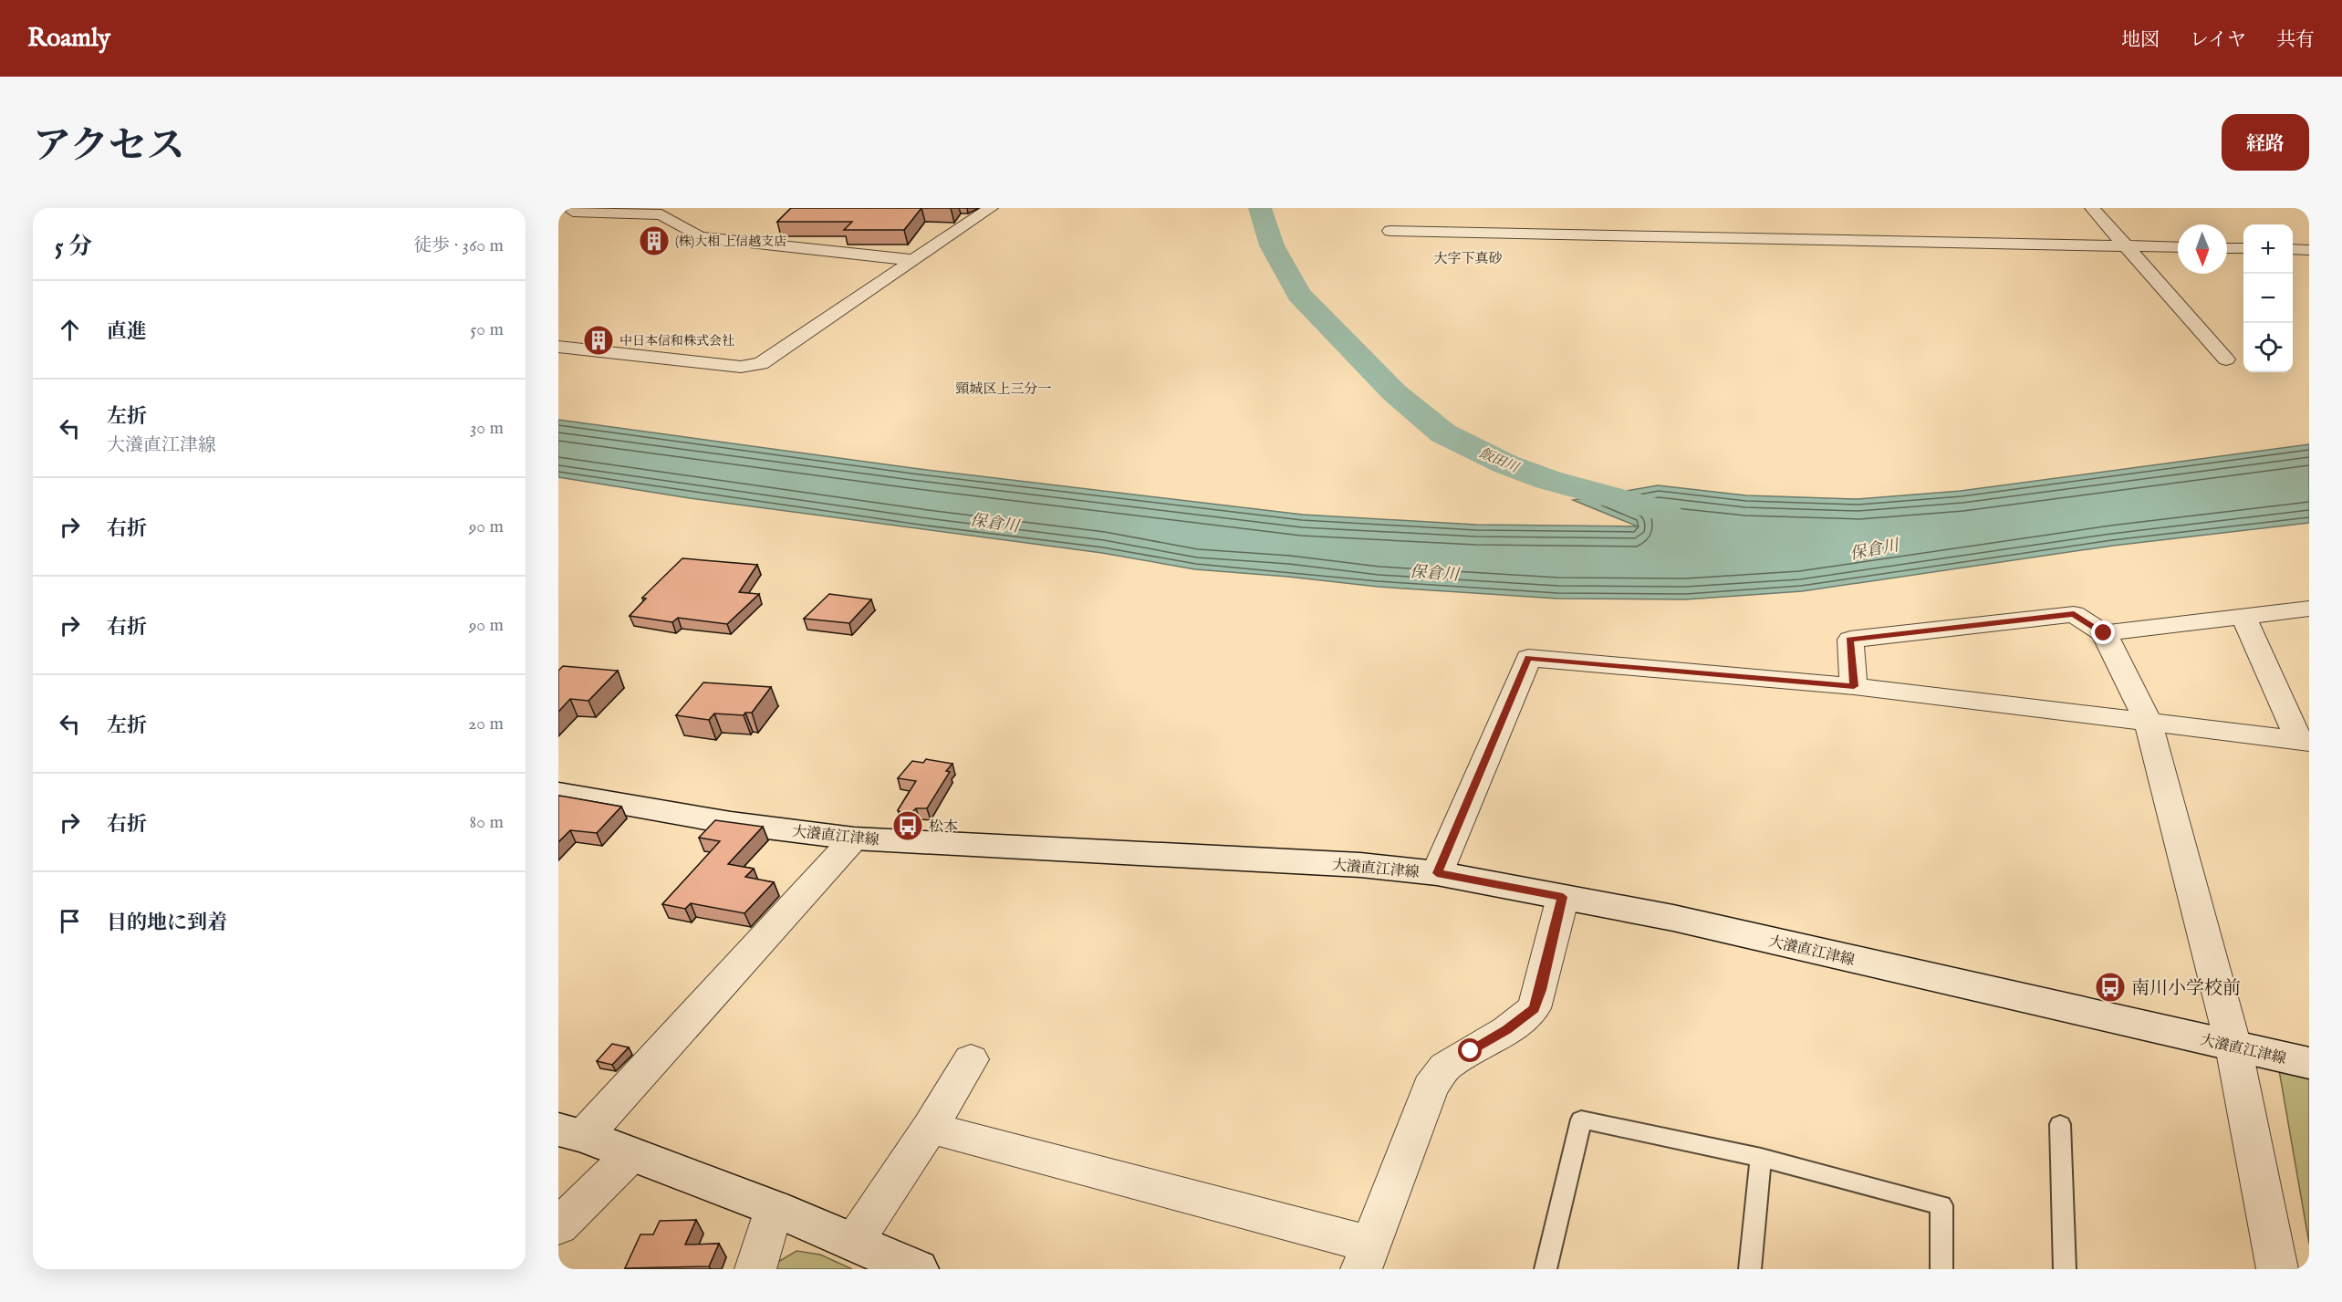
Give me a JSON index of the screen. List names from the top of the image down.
{
  "streets": {
    "main road": ["大瀁直江津線"]
  },
  "districts": ["大字下真砂", "頸城区上三分一"],
  "water": ["飯田川", "保倉川"],
  "places": {
    "building": ["(株)大相 上信越支店", "中日本信和株式会社"],
    "bus stop": ["松本", "南川小学校前"]
  },
  "north": "bottom",
  "page": {
    "header": "Roamly",
    "nav": ["地図", "レイヤ", "共有"],
    "title": "アクセス",
    "buttons": "経路",
    "heading": ["5 分", "徒歩 · 360 m"],
    "map_buttons": ["+", "−"],
    "list": [
      ["直進", "50 m"],
      ["左折", "大瀁直江津線", "30 m"],
      ["右折", "90 m"],
      ["右折", "90 m"],
      ["左折", "20 m"],
      ["右折", "80 m"],
      "目的地に到着"
    ]
  }
}
